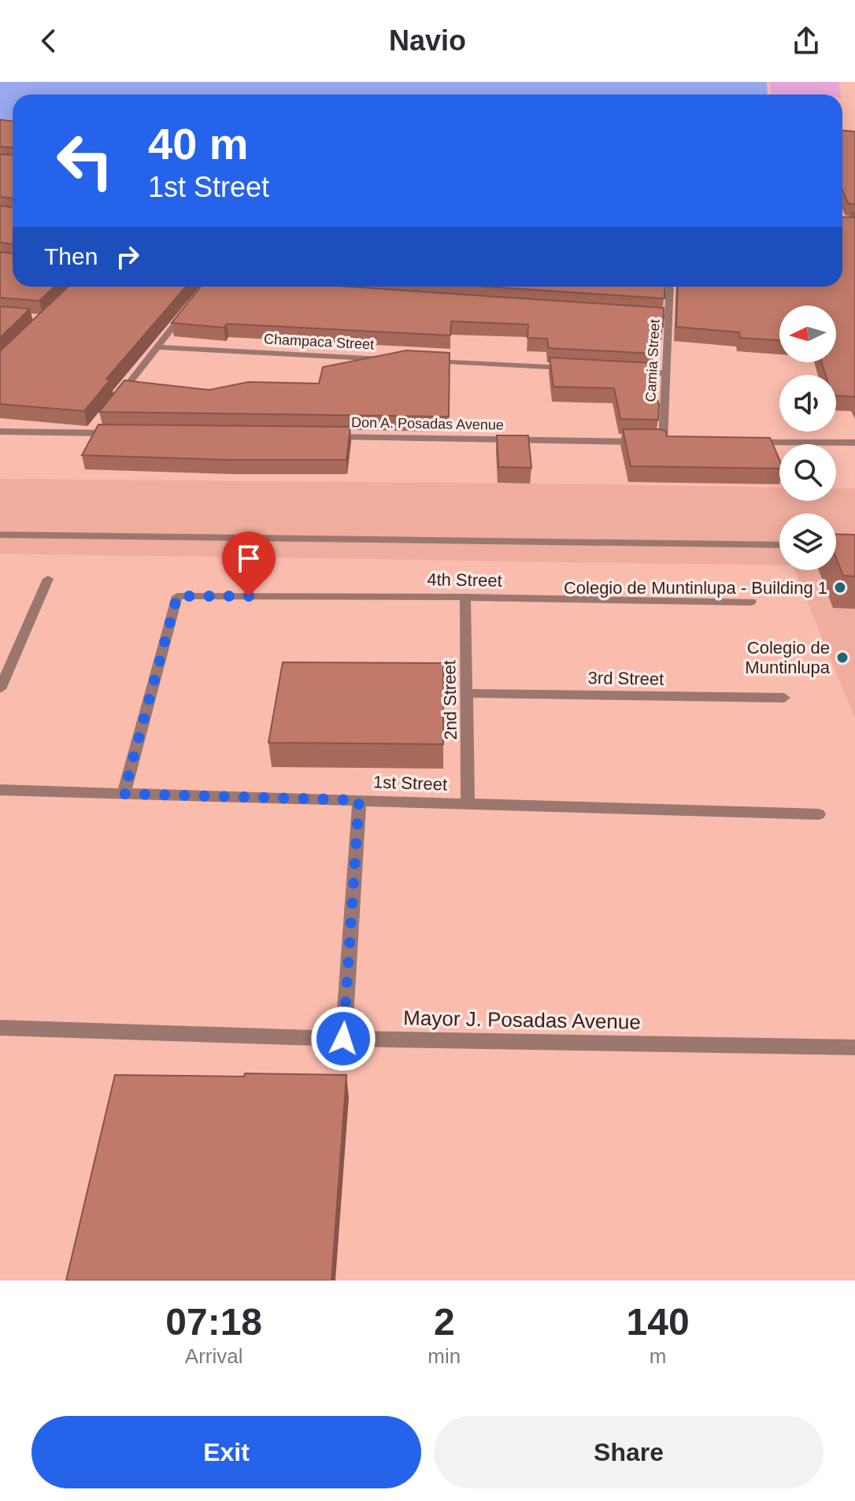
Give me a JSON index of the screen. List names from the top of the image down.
{
  "streets": {
    "street": [
      "Champaca Street",
      "Camia Street",
      "Don A. Posadas Avenue",
      "4th Street",
      "3rd Street",
      "2nd Street",
      "1st Street",
      "Mayor J. Posadas Avenue"
    ]
  },
  "crossings": [
    ["Camia Street", "Don A. Posadas Avenue"],
    ["4th Street", "2nd Street"],
    ["4th Street", "1st Street"],
    ["3rd Street", "2nd Street"],
    ["2nd Street", "1st Street"]
  ],
  "places": ["Colegio de Muntinlupa - Building 1", "Colegio de Muntinlupa"],
  "north": "left",
  "page": {
    "header": "Navio",
    "turn": ["40 m", "1st Street"],
    "then": "Then",
    "eta": [
      "07:18",
      "Arrival",
      "2",
      "min",
      "140",
      "m"
    ],
    "buttons": ["Exit", "Share"]
  }
}
